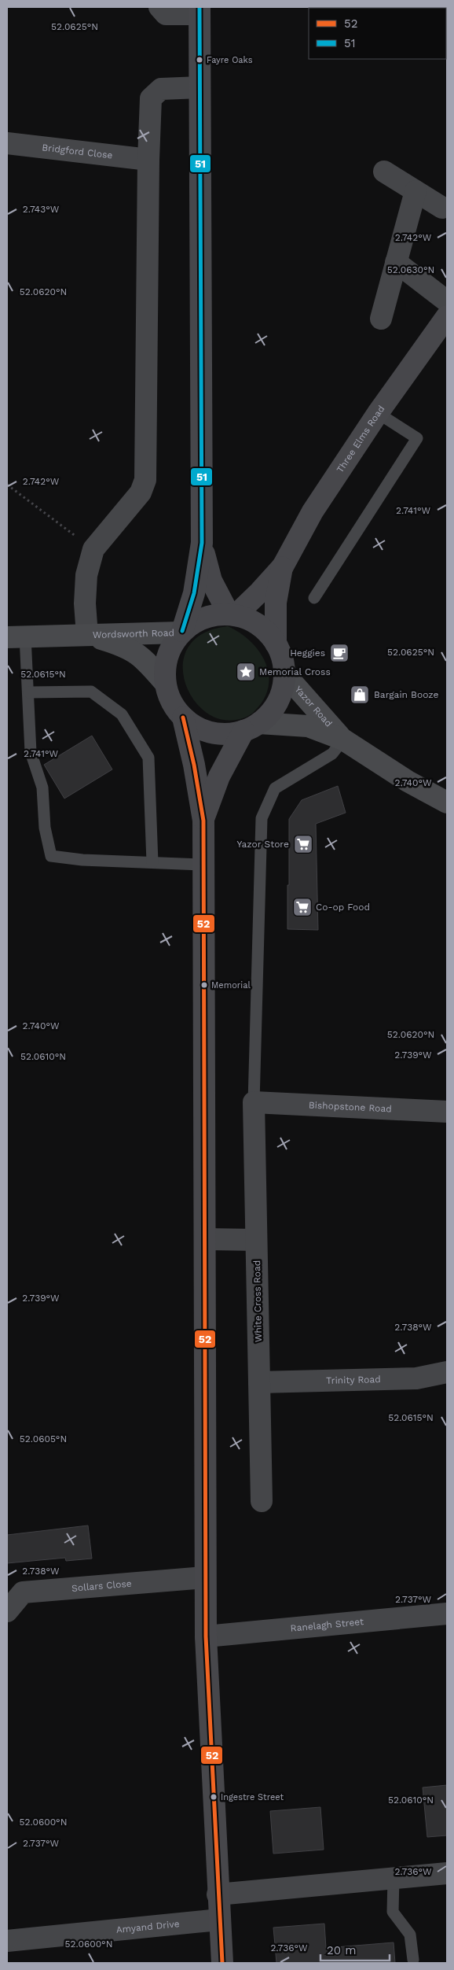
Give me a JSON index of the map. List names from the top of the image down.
{
  "streets": {
    "main road": ["Three Elms Road"],
    "street": [
      "Bridgford Close",
      "Wordsworth Road",
      "Yazor Road",
      "Bishopstone Road",
      "White Cross Road",
      "Trinity Road",
      "Sollars Close",
      "Ranelagh Street",
      "Amyand Drive"
    ]
  },
  "crossings": [
    ["Three Elms Road", "Wordsworth Road"],
    ["Three Elms Road", "Yazor Road"],
    ["Wordsworth Road", "Yazor Road"],
    ["Bishopstone Road", "White Cross Road"],
    ["White Cross Road", "Trinity Road"]
  ],
  "places": {
    "other": ["Fayre Oaks", "Memorial", "Ingestre Street"],
    "cafe": ["Heggies"],
    "place": ["Memorial Cross"],
    "shop": ["Bargain Booze"],
    "supermarket": ["Yazor Store", "Co-op Food"]
  },
  "lines": ["transit line 51", "transit line 52"],
  "legend": ["52", "51"],
  "scale_bar": "20 m",
  "coordinates": [
    "52.0625°N",
    "2.743°W",
    "2.742°W",
    "52.0630°N",
    "52.0620°N",
    "2.741°W",
    "52.0615°N",
    "2.740°W",
    "2.739°W",
    "52.0610°N",
    "2.738°W",
    "52.0605°N",
    "2.737°W",
    "52.0600°N",
    "2.736°W"
  ]
}
